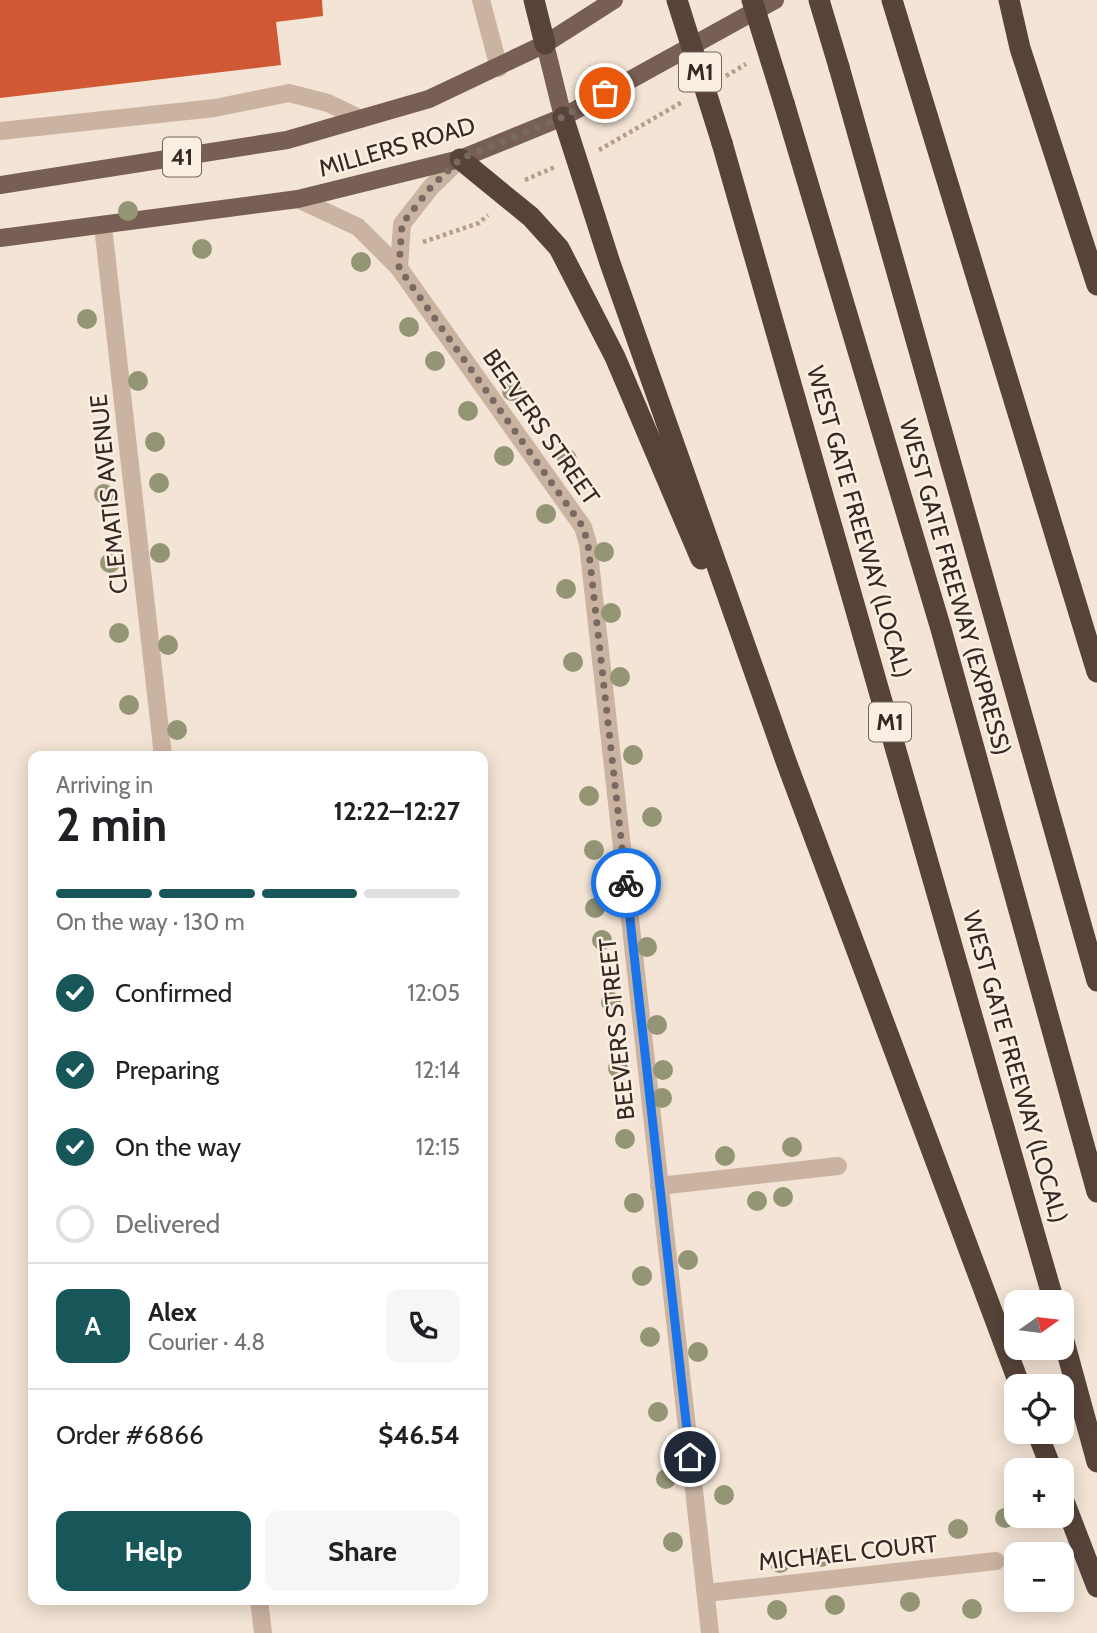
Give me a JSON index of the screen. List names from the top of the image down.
{
  "streets": {
    "highway": ["M1", "WEST GATE FREEWAY (LOCAL)", "WEST GATE FREEWAY (EXPRESS)"],
    "main road": ["MILLERS ROAD", "41"],
    "street": ["BEEVERS STREET", "CLEMATIS AVENUE", "MICHAEL COURT"]
  },
  "crossings": [
    ["MILLERS ROAD", "BEEVERS STREET"],
    ["MILLERS ROAD", "CLEMATIS AVENUE"],
    ["BEEVERS STREET", "MICHAEL COURT"]
  ],
  "north": "right",
  "page": {
    "heading": ["2 min", "Arriving in", "12:22–12:27"],
    "panel": [
      "Alex",
      "Courier · 4.8",
      "Order #6866",
      "$46.54"
    ],
    "bar": "On the way · 130 m",
    "list": [
      ["Confirmed", "12:05"],
      ["Preparing", "12:14"],
      ["On the way", "12:15"],
      "Delivered"
    ],
    "round": "A",
    "map_buttons": ["+", "−"],
    "buttons": ["Help", "Share"]
  }
}
